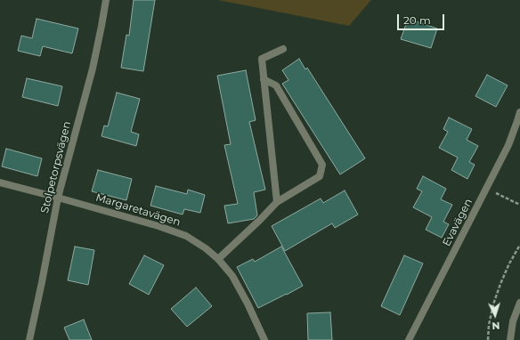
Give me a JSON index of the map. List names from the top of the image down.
{
  "streets": {
    "street": ["Stolpetorpsvägen", "Margaretavägen", "Evavägen"]
  },
  "crossings": [
    ["Stolpetorpsvägen", "Margaretavägen"]
  ],
  "scale_bar": "20 m",
  "north": "bottom"
}
